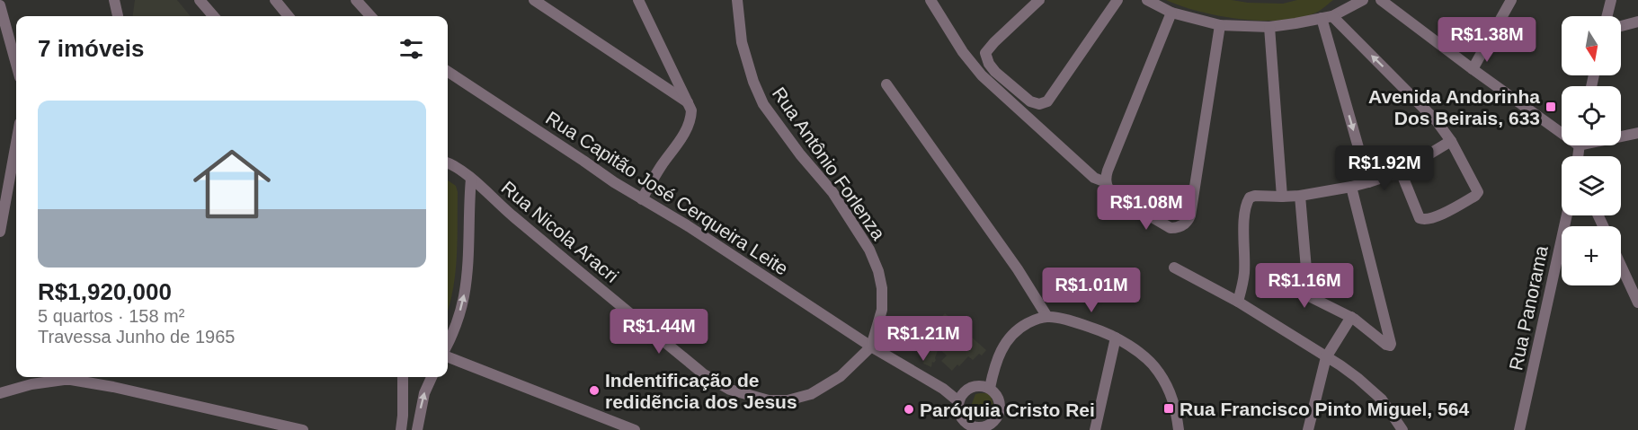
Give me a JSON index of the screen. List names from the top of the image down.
{
  "streets": {
    "street": [
      "Rua Antônio Forlenza",
      "Rua Capitão José Cerqueira Leite",
      "Rua Nicola Aracri",
      "Rua Panorama"
    ]
  },
  "crossings": [
    ["Rua Antônio Forlenza", "Rua Capitão José Cerqueira Leite"],
    ["Rua Antônio Forlenza", "Rua Nicola Aracri"],
    ["Rua Capitão José Cerqueira Leite", "Rua Nicola Aracri"]
  ],
  "places": {
    "transit": ["Avenida Andorinha Dos Beirais, 633", "Rua Francisco Pinto Miguel, 564"],
    "other": ["Indentificação de redidẽncia dos Jesus", "Paróquia Cristo Rei"]
  },
  "north": "bottom",
  "page": {
    "map_buttons": "+",
    "heading": "7 imóveis",
    "price": [
      "R$1.38M",
      "R$1.92M",
      "R$1.08M",
      "R$1.16M",
      "R$1.01M",
      "R$1.44M",
      "R$1.21M"
    ],
    "list": [
      {
        "name": "R$1,920,000",
        "note": "5 quartos · 158 m² · Travessa Junho de 1965"
      }
    ]
  }
}
